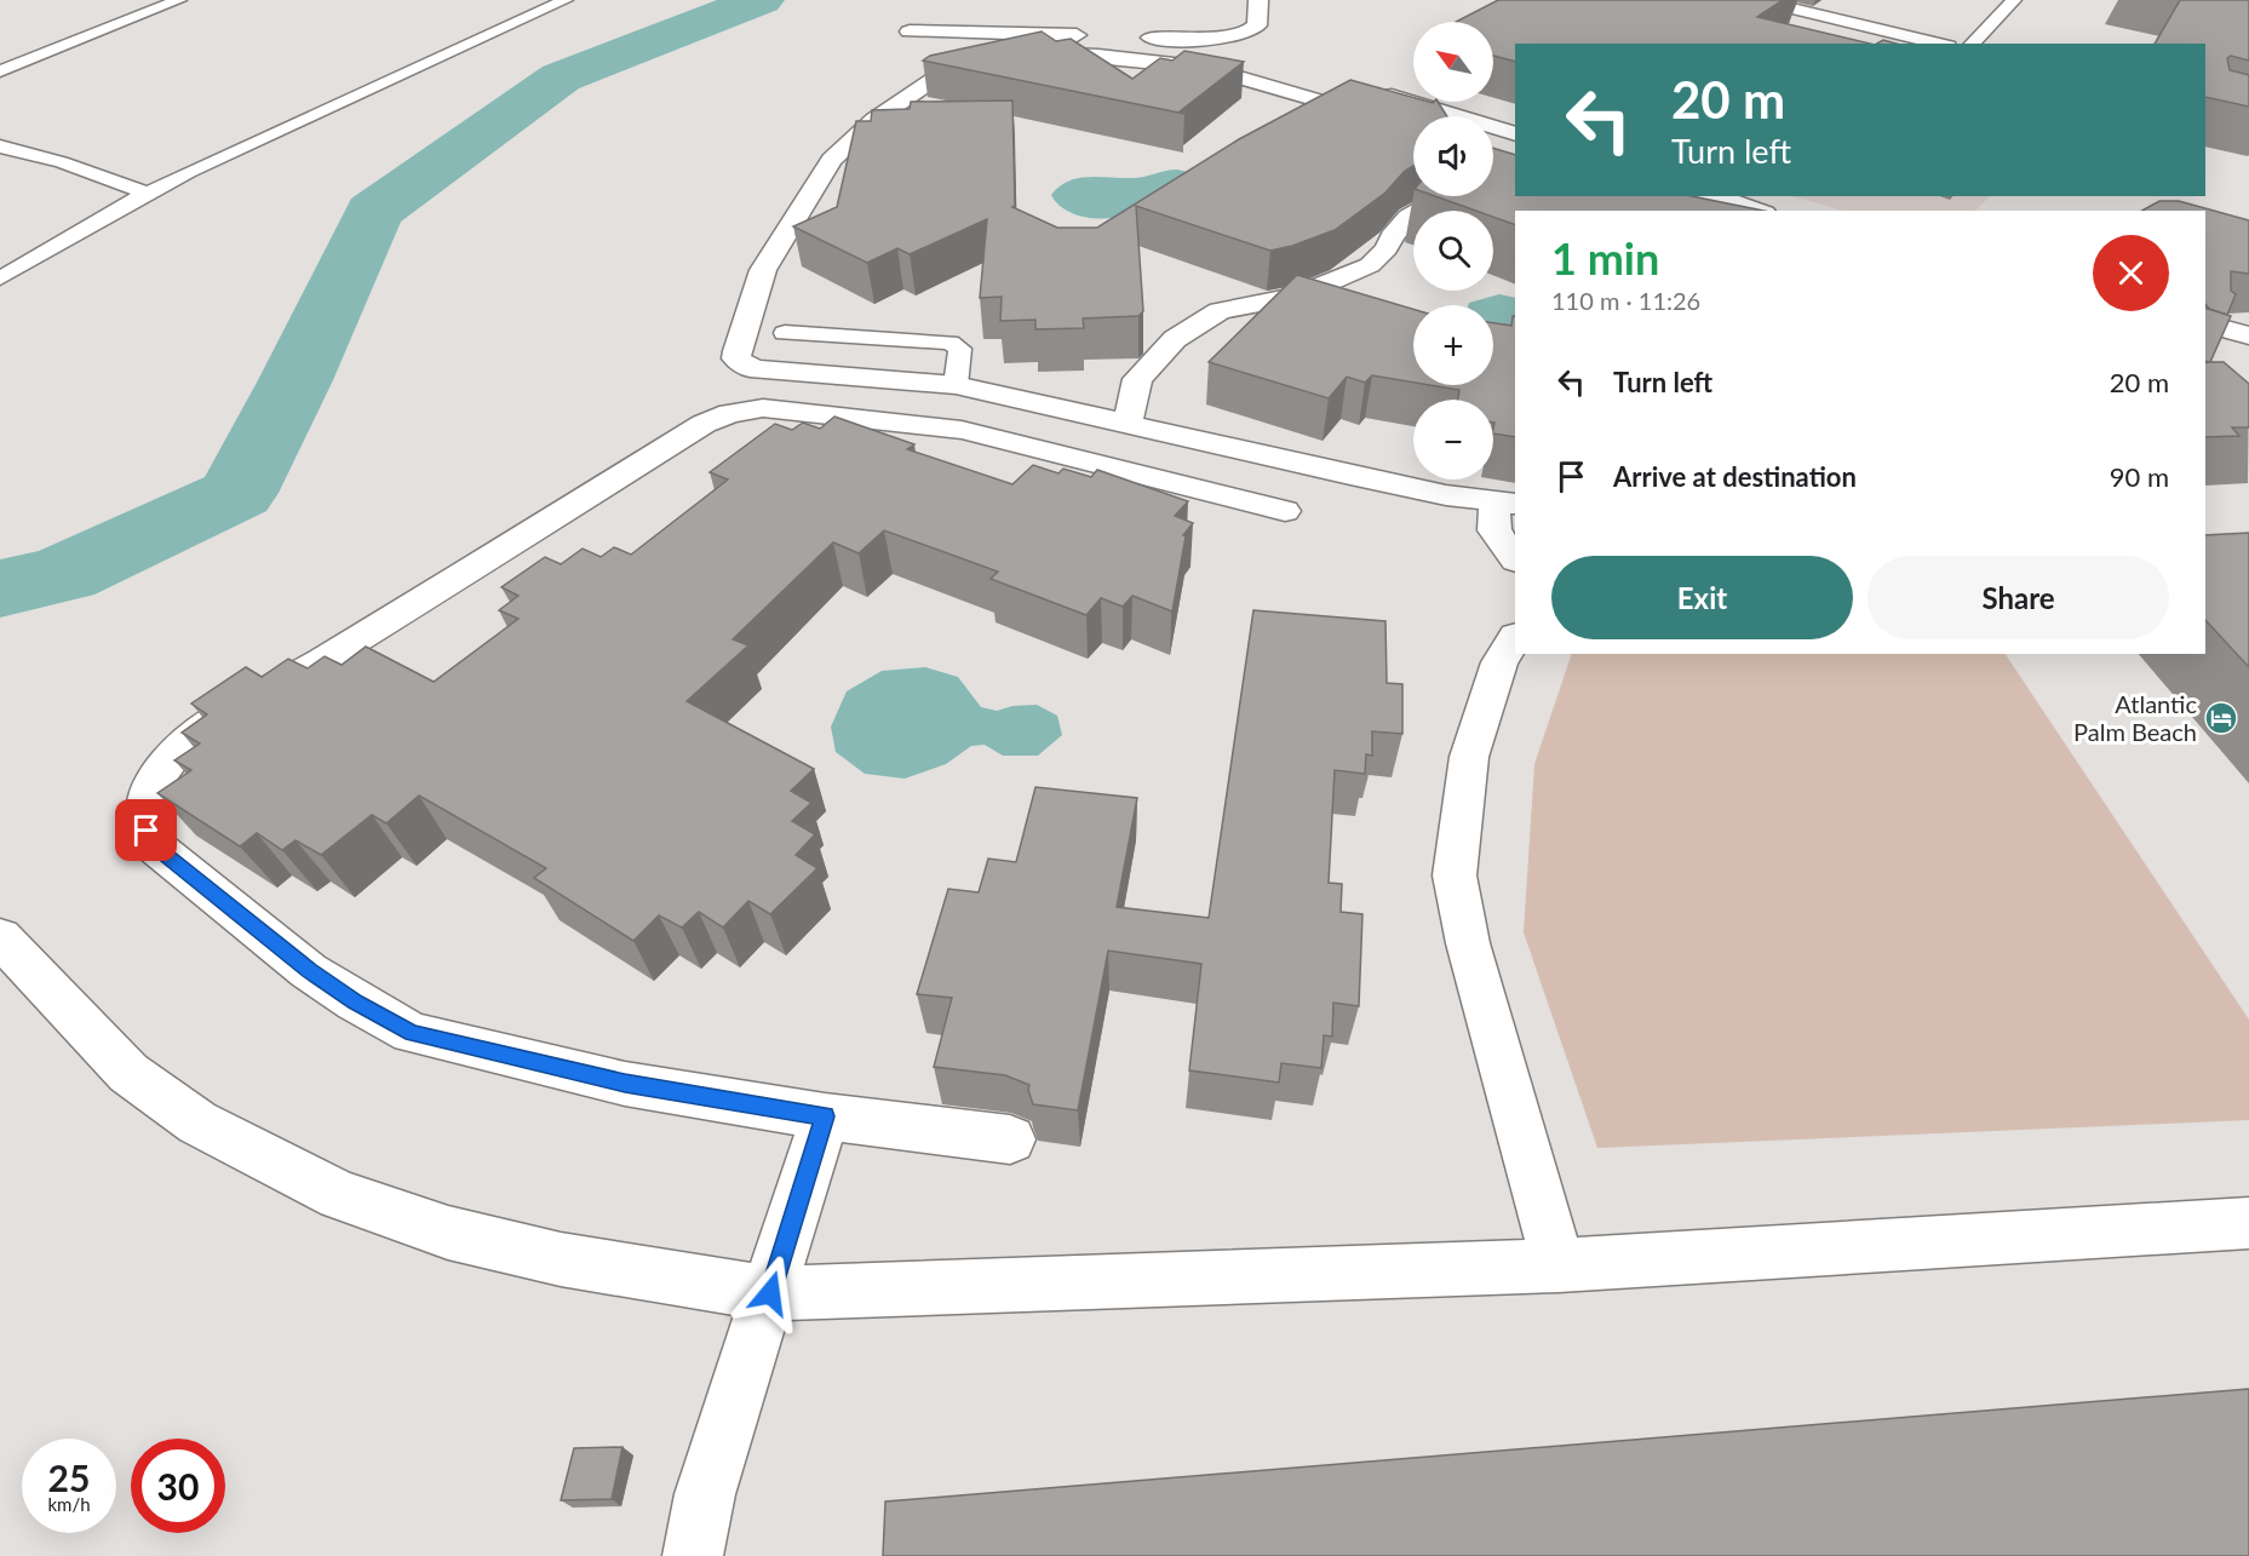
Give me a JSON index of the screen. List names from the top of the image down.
{
  "places": {
    "hotel": ["Atlantic Palm Beach"]
  },
  "north": "top left",
  "page": {
    "map_buttons": ["+", "−"],
    "turn": ["20 m", "Turn left"],
    "heading": ["1 min", "110 m · 11:26"],
    "list": [
      {
        "name": "Turn left",
        "value": "20 m"
      },
      {
        "name": "Arrive at destination",
        "value": "90 m"
      }
    ],
    "buttons": ["Exit", "Share"],
    "speed": "25 km/h",
    "limit": "30"
  }
}
